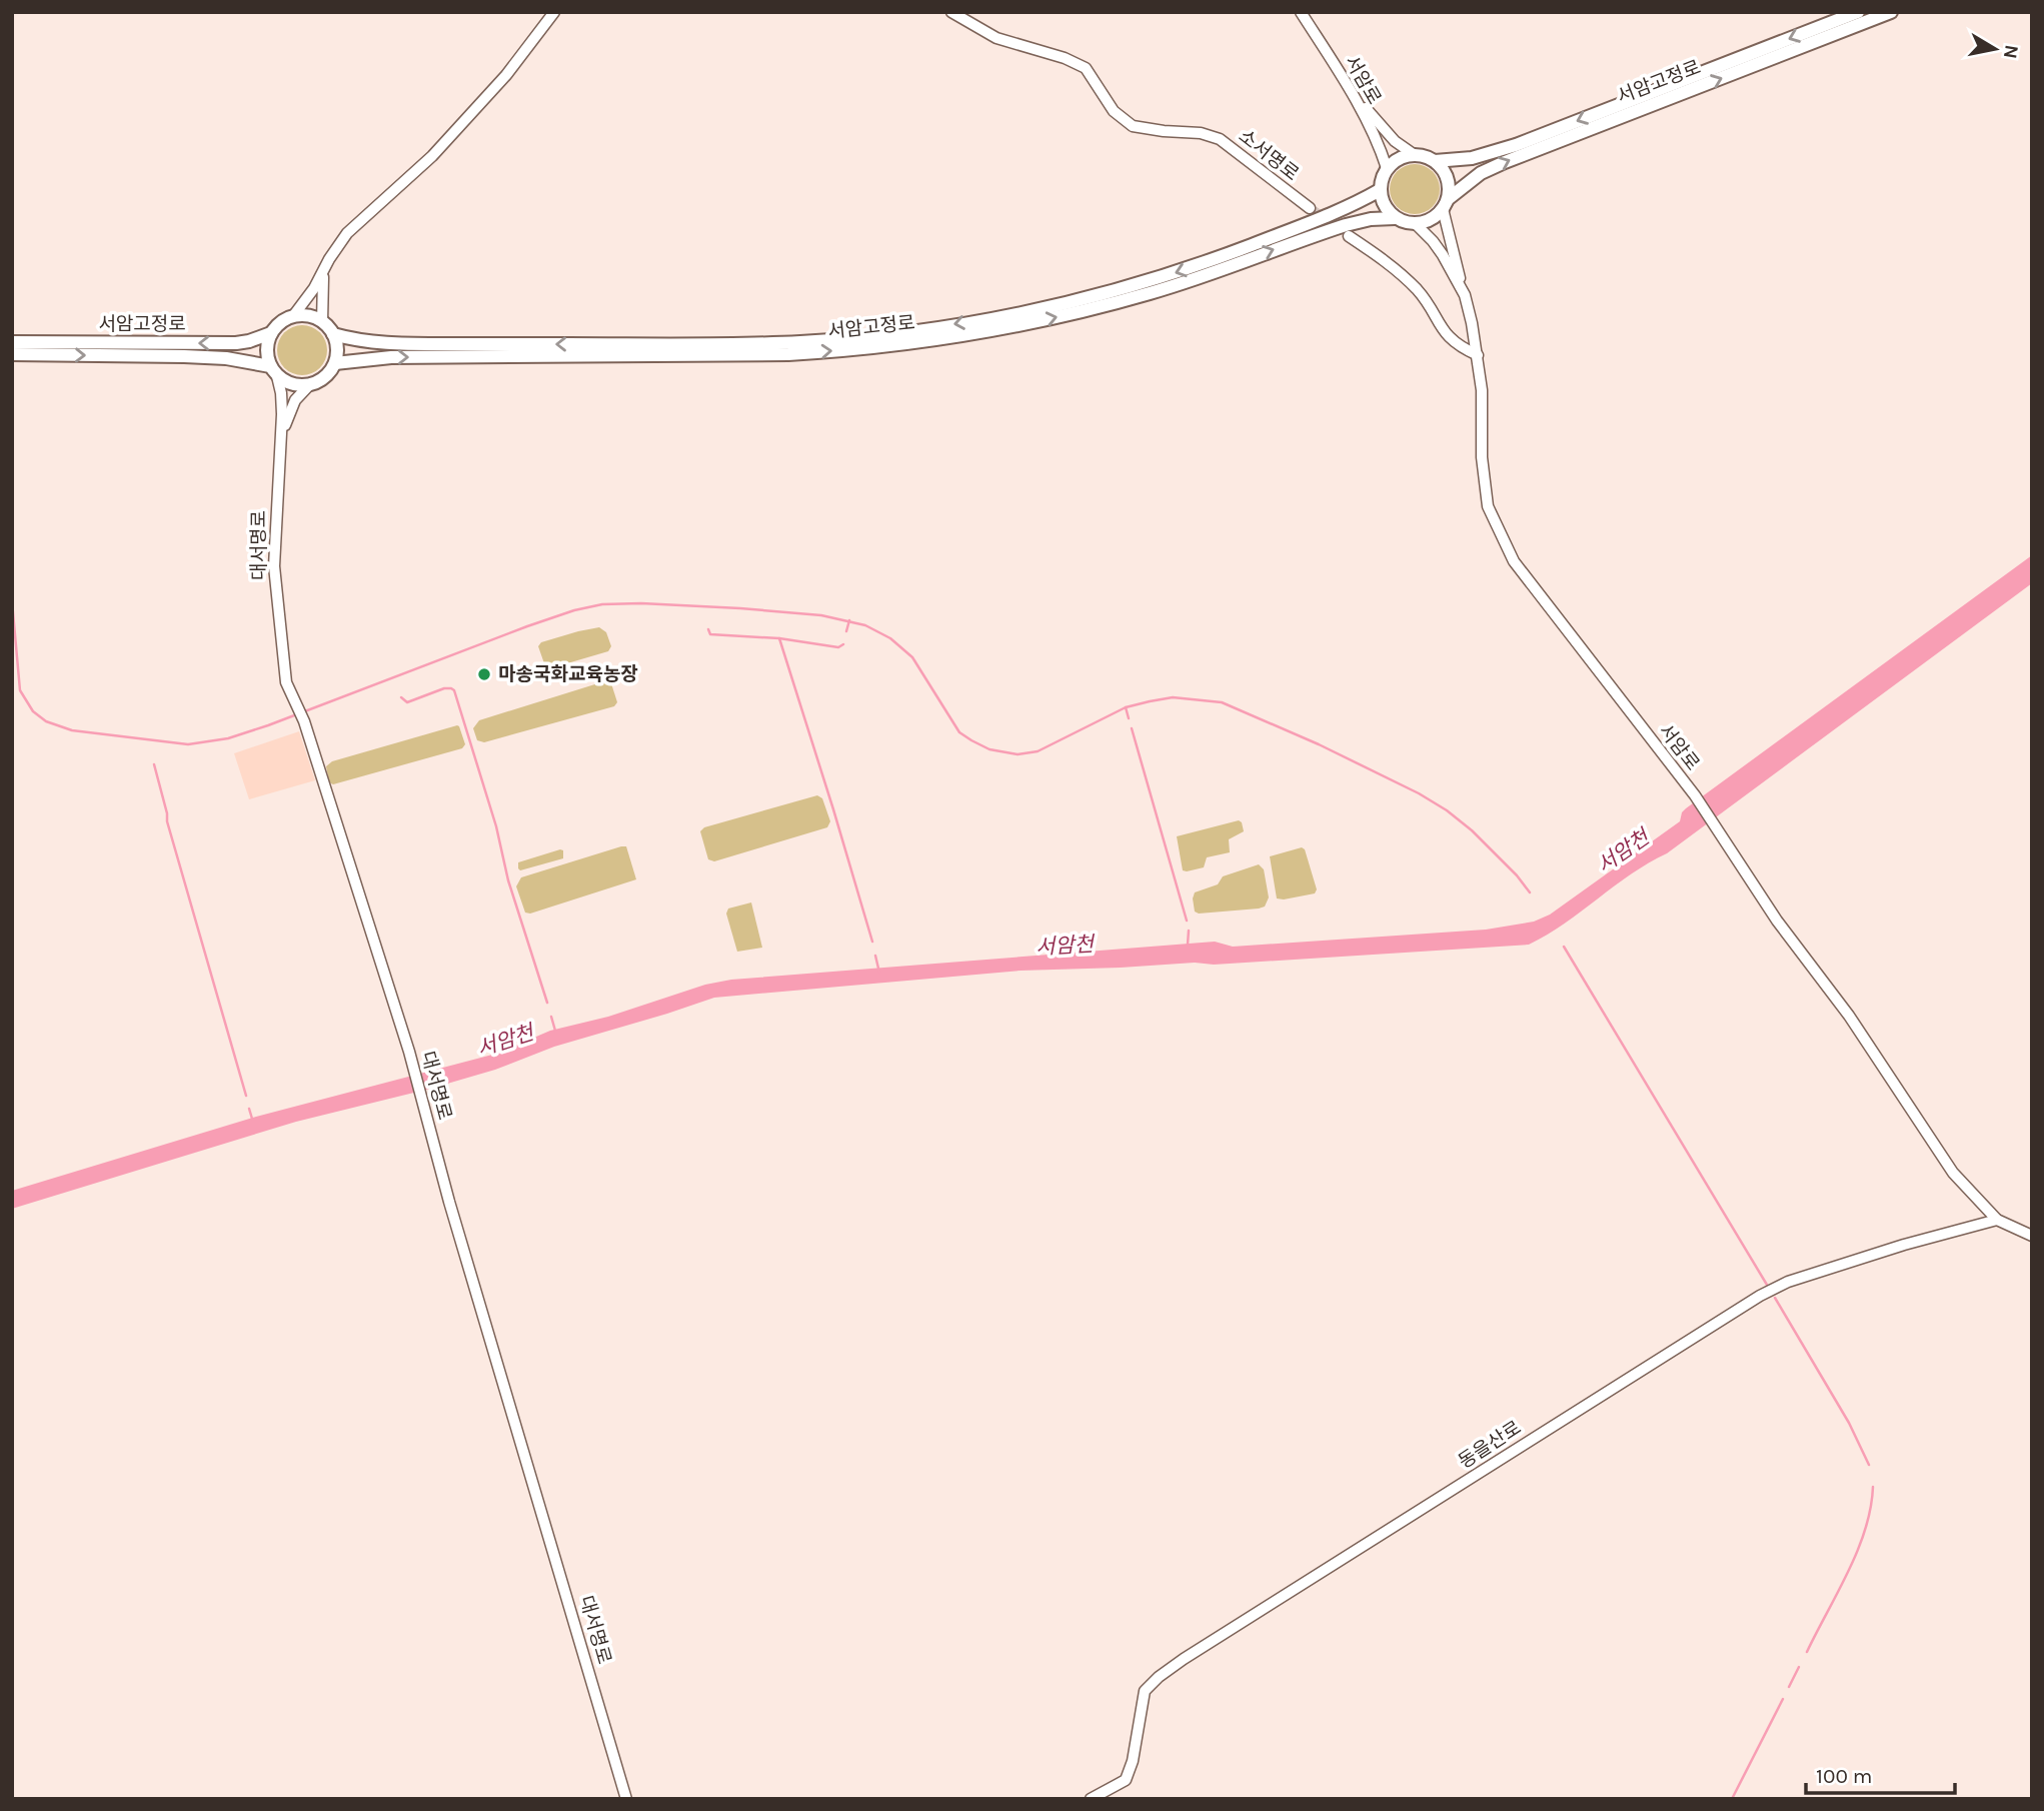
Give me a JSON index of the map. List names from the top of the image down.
{
  "streets": {
    "main road": ["서암고정로"],
    "street": [
      "서암로",
      "소서명로",
      "대서명로",
      "동을산로"
    ]
  },
  "crossings": [
    ["서암로", "서암고정로"],
    ["서암로", "동을산로"],
    ["서암고정로", "대서명로"]
  ],
  "water": ["서암천"],
  "places": ["마송국화교육농장"],
  "scale_bar": "100 m",
  "north": "right"
}
